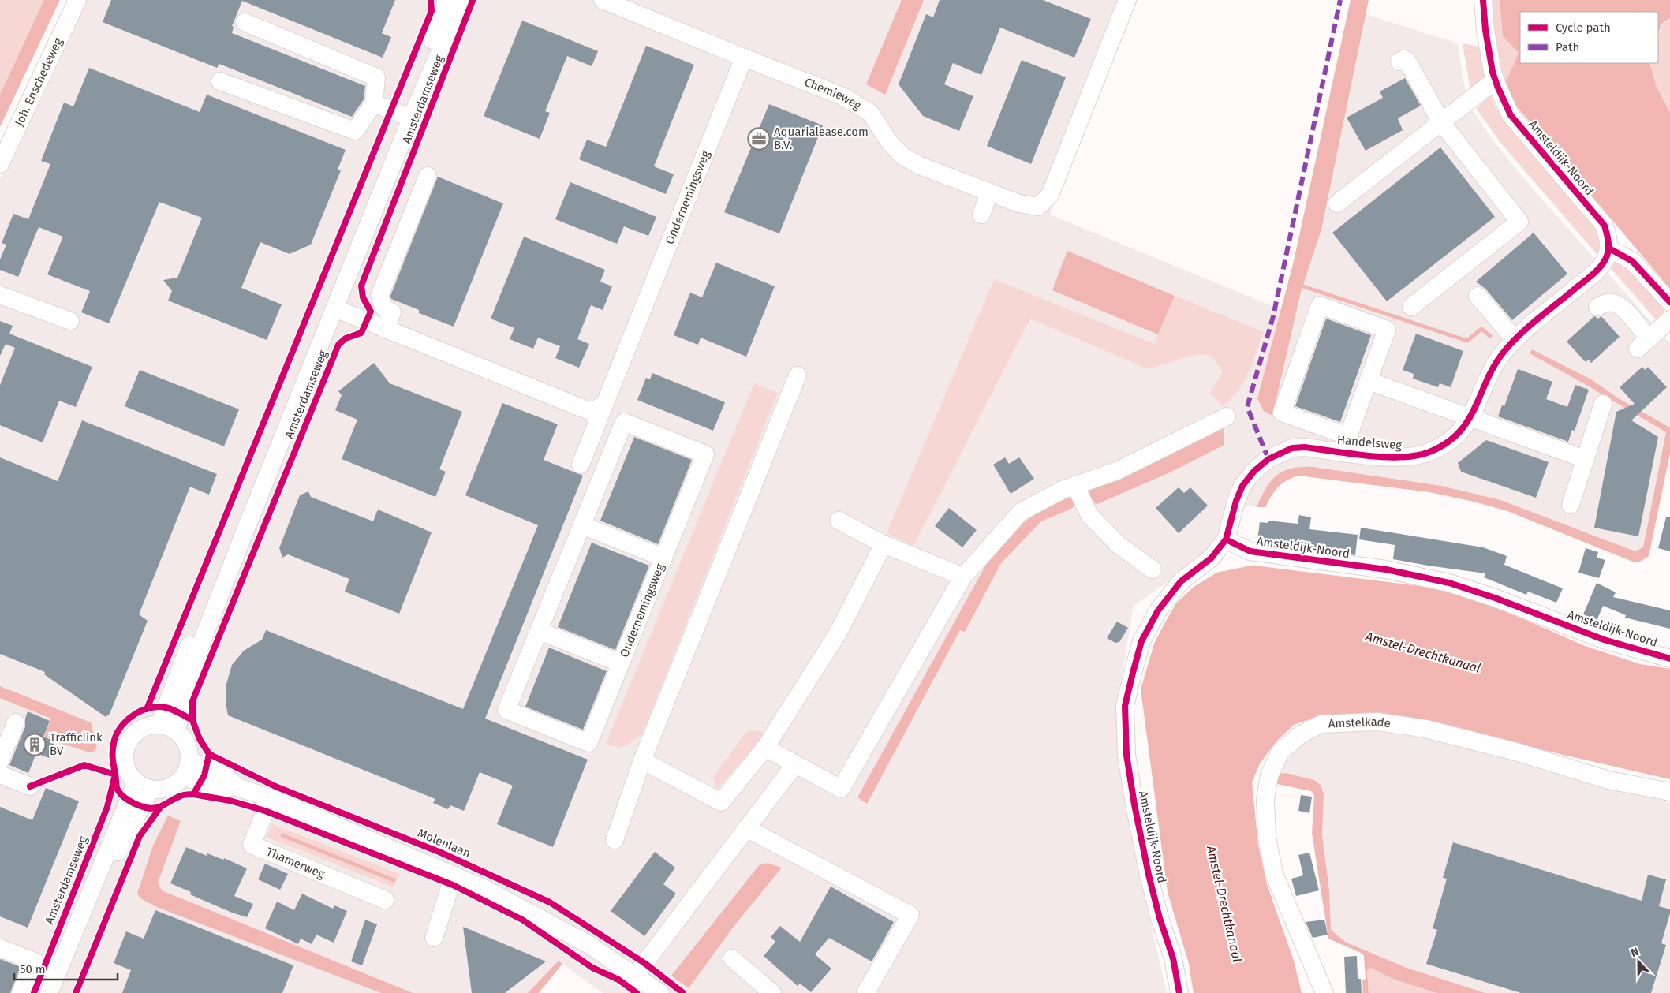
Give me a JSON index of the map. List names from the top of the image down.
{
  "streets": {
    "street": [
      "Joh. Enschedeweg",
      "Chemieweg",
      "Amsterdamseweg",
      "Amsteldijk-Noord",
      "Ondernemingsweg",
      "Handelsweg",
      "Amstelkade",
      "Thamerweg"
    ],
    "cycle path": ["Molenlaan"]
  },
  "crossings": [
    ["Chemieweg", "Ondernemingsweg"],
    ["Amsteldijk-Noord", "Handelsweg"]
  ],
  "water": ["Amstel-Drechtkanaal"],
  "places": {
    "office": ["Aquarialease.com B.V."],
    "building": ["Trafficlink BV"]
  },
  "legend": ["Cycle path", "Path"],
  "scale_bar": "50 m",
  "north": "top"
}
